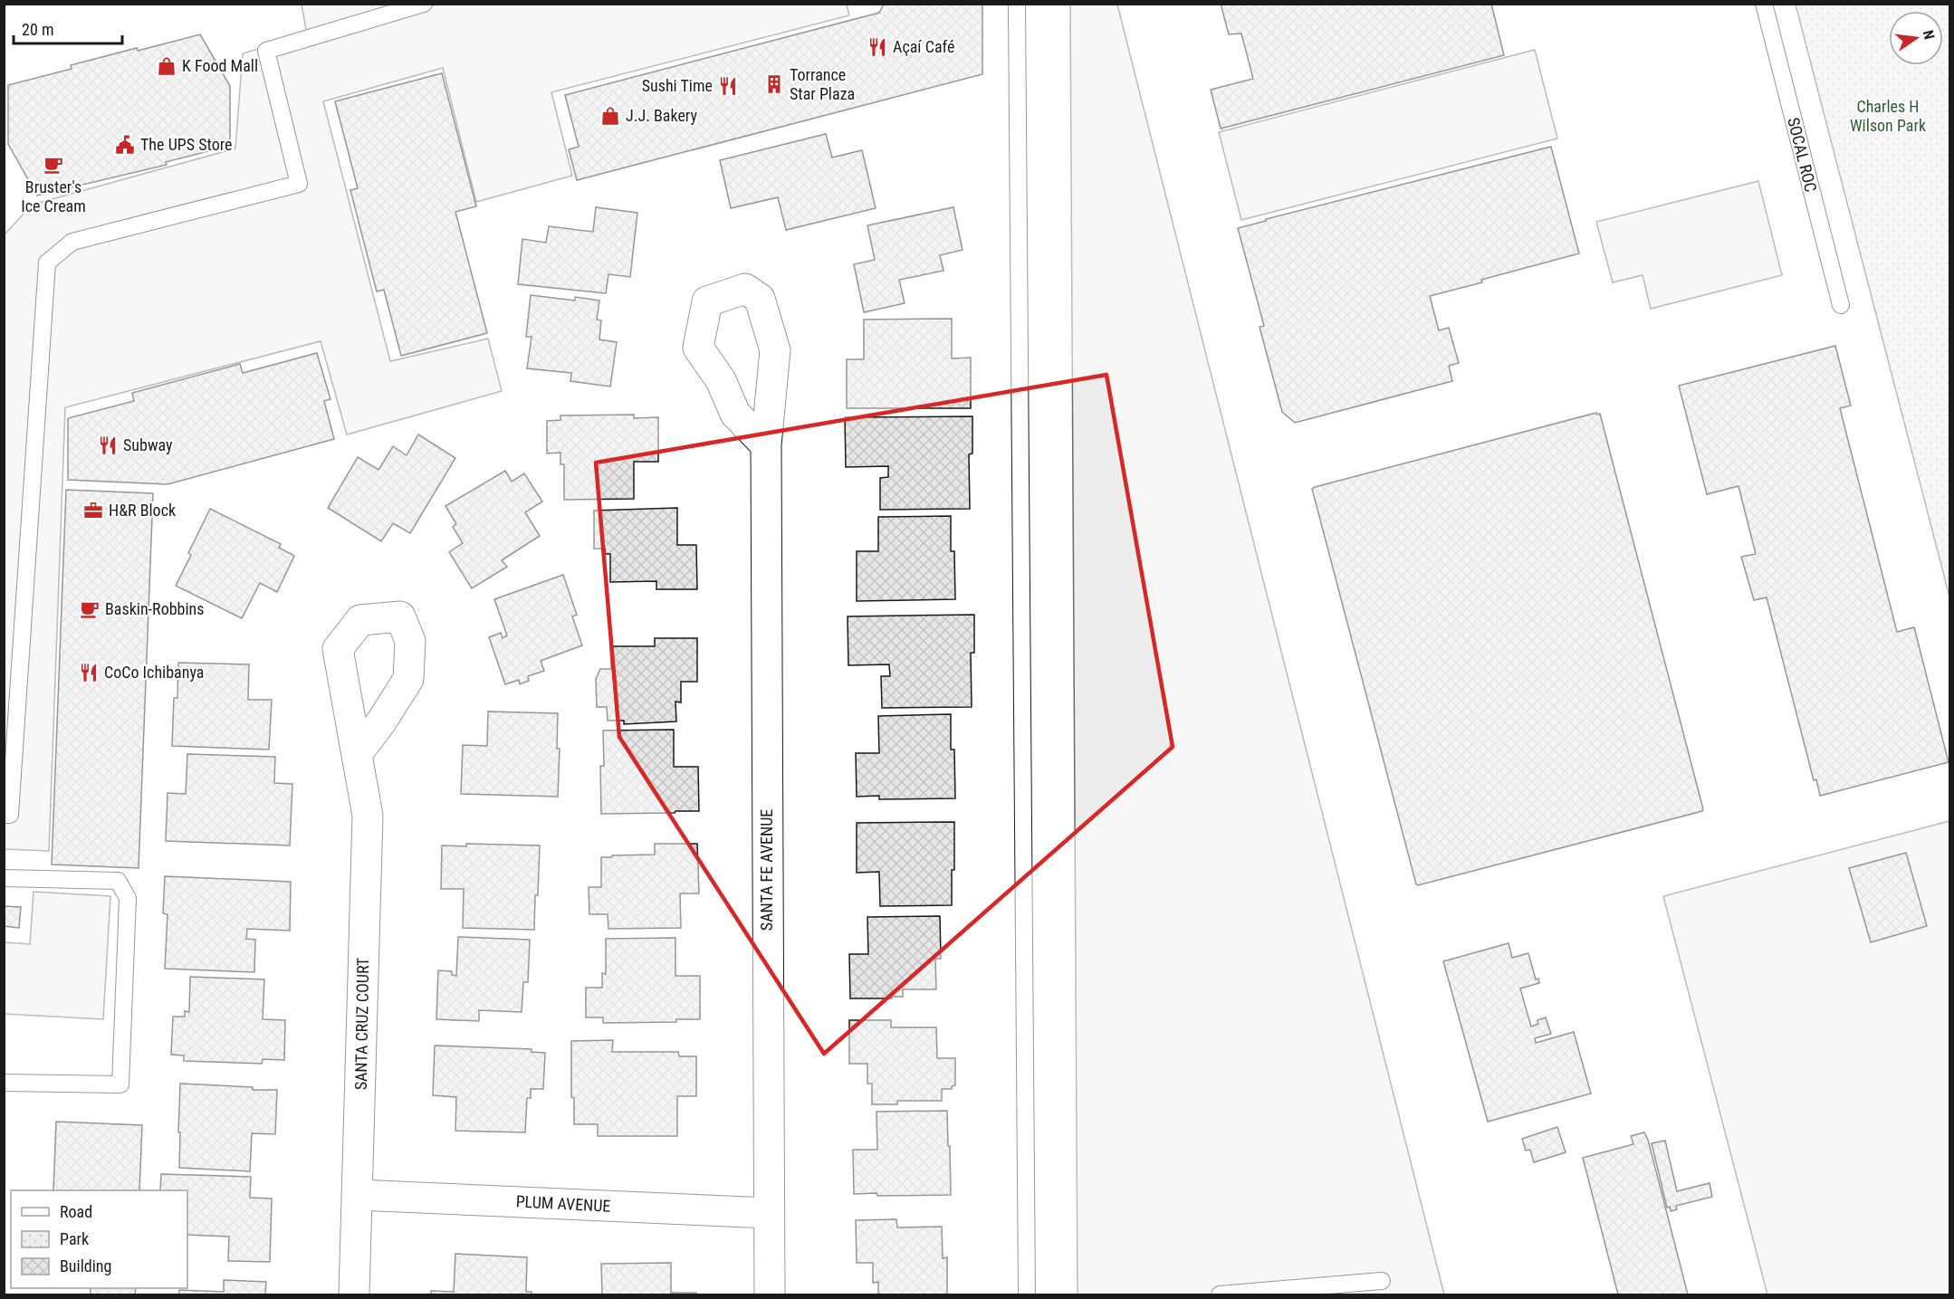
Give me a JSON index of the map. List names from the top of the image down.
{
  "streets": {
    "street": ["SANTA FE AVENUE", "SANTA CRUZ COURT", "PLUM AVENUE"],
    "lane": ["SOCAL ROC"]
  },
  "crossings": [
    ["SANTA FE AVENUE", "PLUM AVENUE"],
    ["SANTA CRUZ COURT", "PLUM AVENUE"]
  ],
  "parks": ["Charles H Wilson Park"],
  "places": {
    "restaurant": [
      "Açaí Café",
      "Sushi Time",
      "Subway",
      "CoCo Ichibanya"
    ],
    "shop": ["K Food Mall", "J.J. Bakery"],
    "building": ["Torrance Star Plaza"],
    "public building": ["The UPS Store"],
    "cafe": ["Bruster's Ice Cream", "Baskin-Robbins"],
    "office": ["H&R Block"]
  },
  "legend": ["Road", "Park", "Building"],
  "scale_bar": "20 m",
  "north": "right"
}
